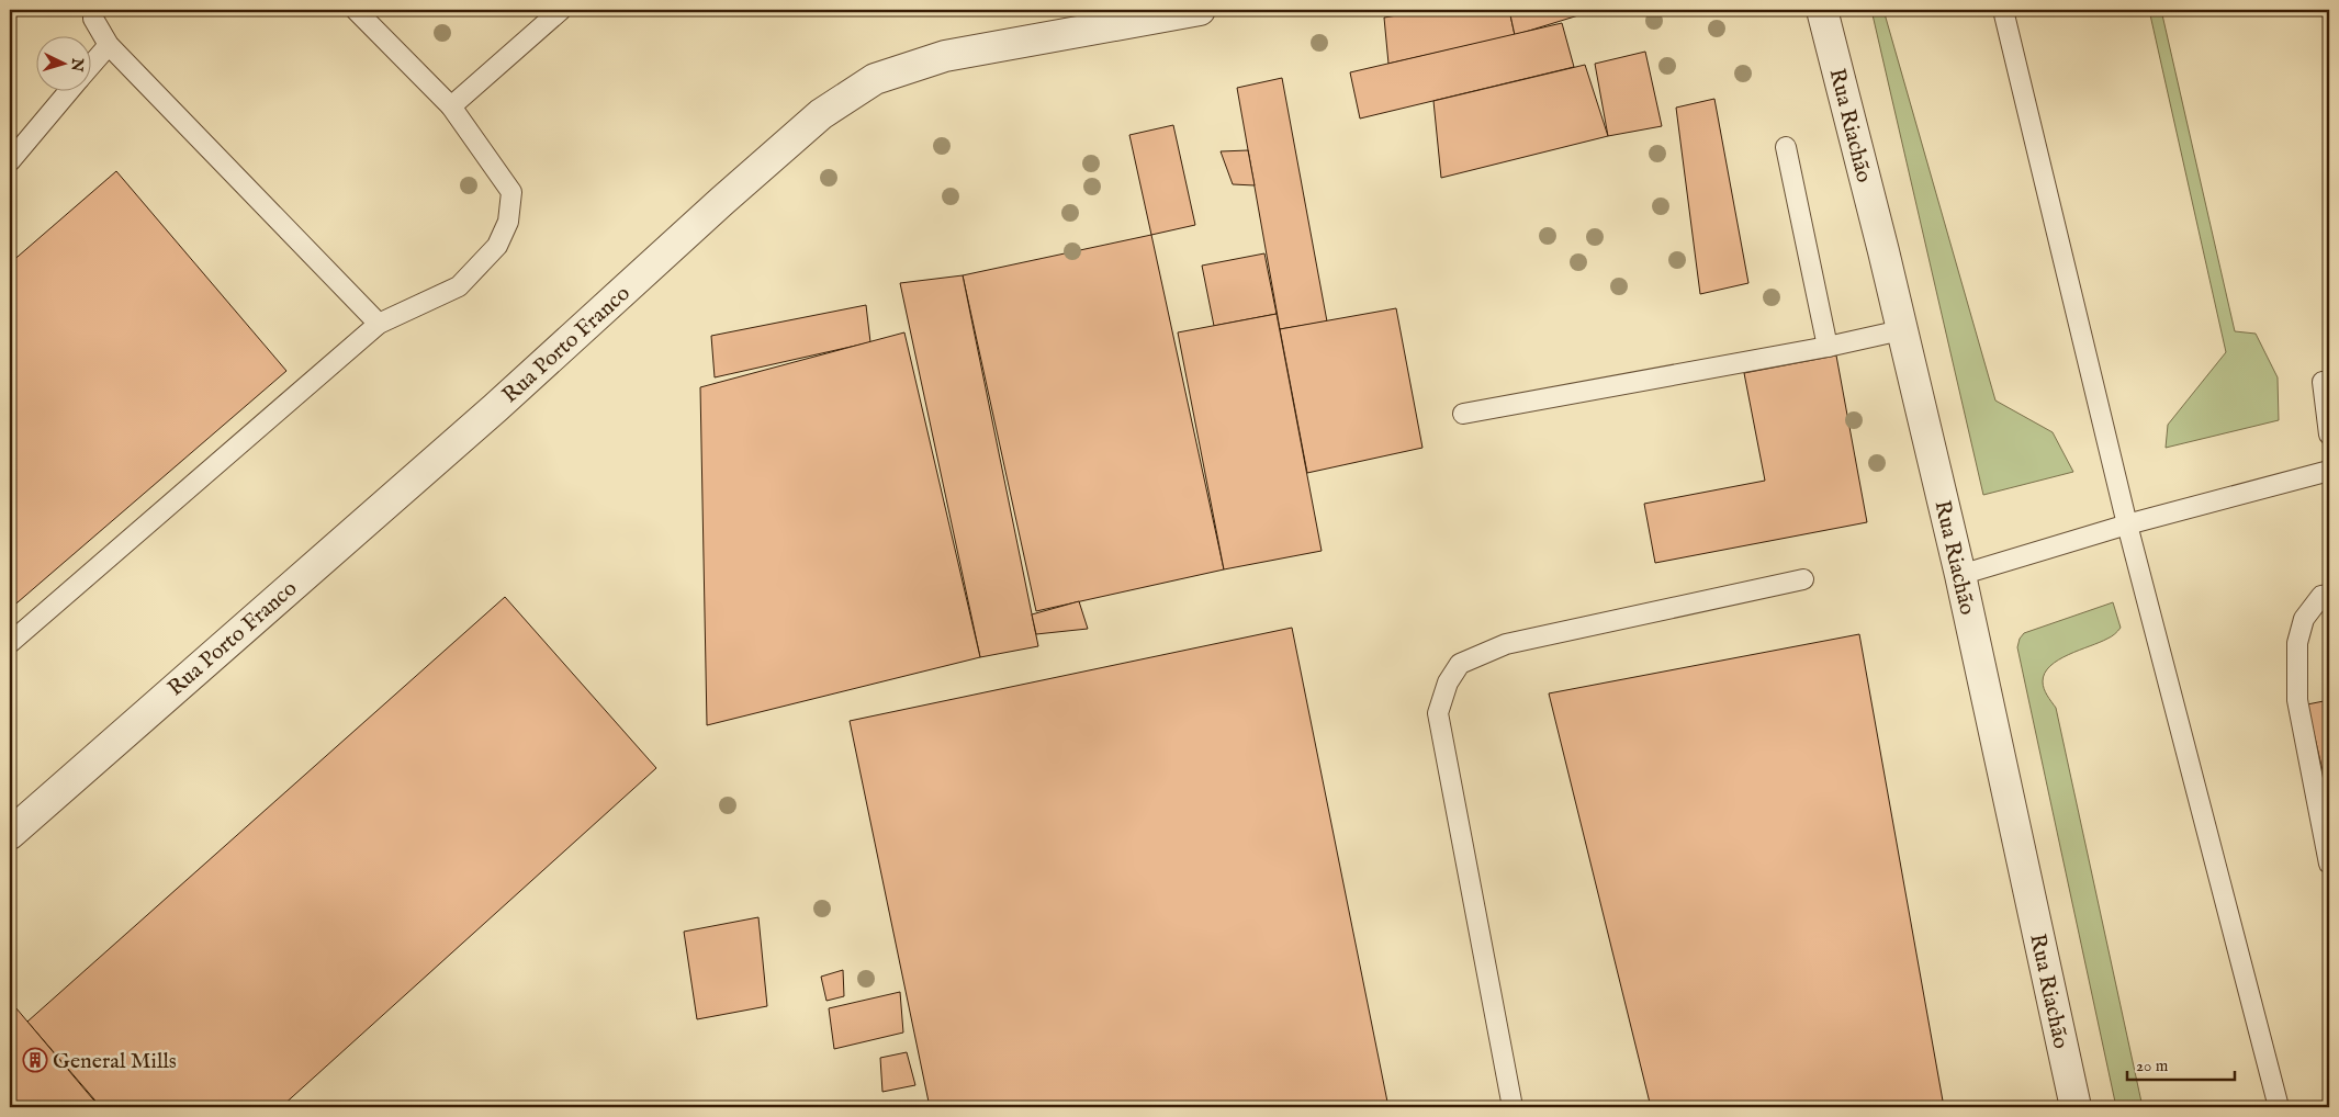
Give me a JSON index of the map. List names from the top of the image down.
{
  "streets": {
    "street": ["Rua Riachão", "Rua Porto Franco"]
  },
  "places": {
    "building": ["General Mills"]
  },
  "scale_bar": "20 m",
  "north": "right"
}
